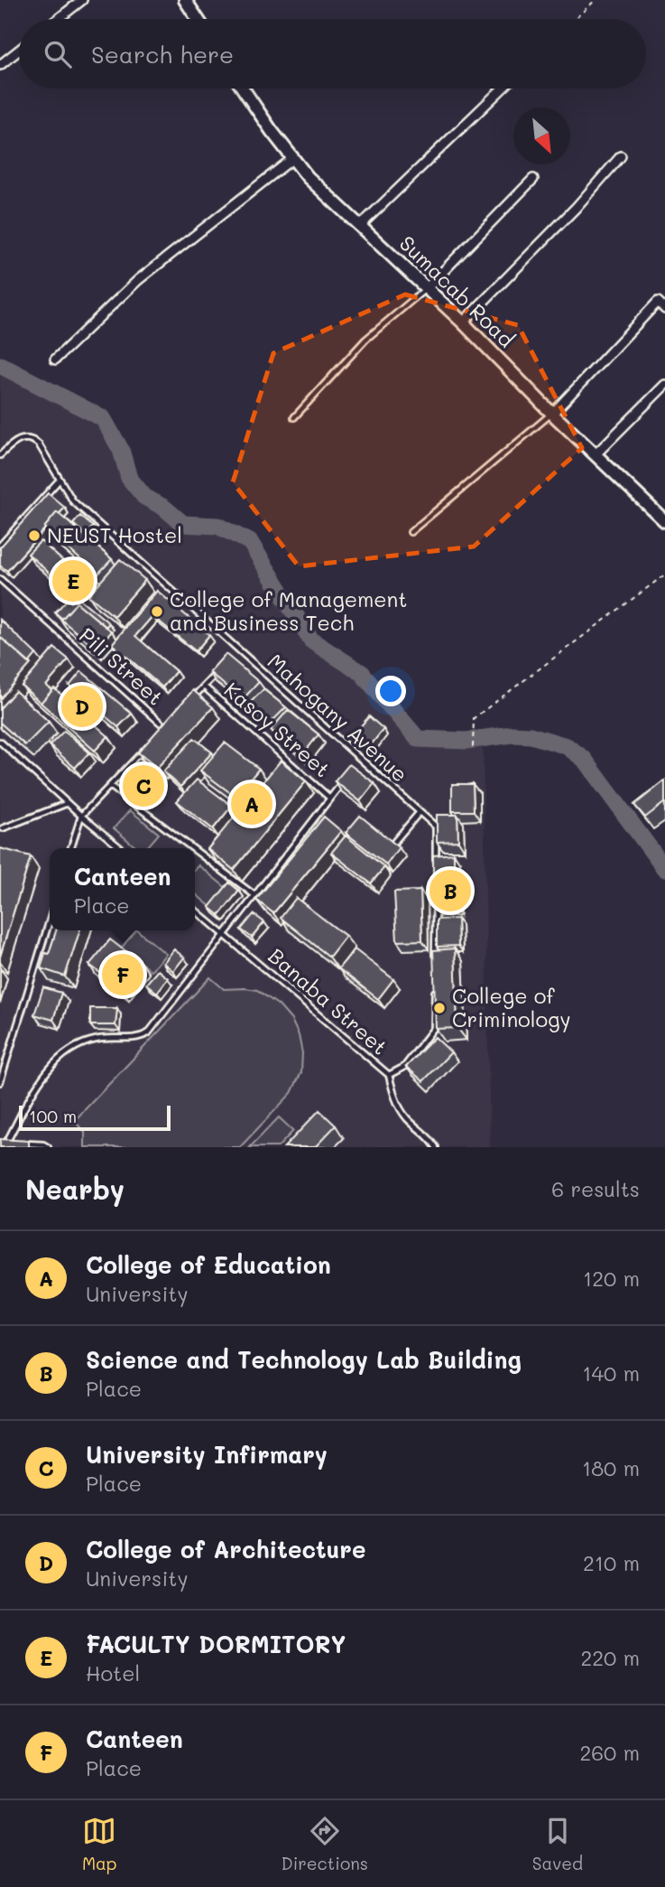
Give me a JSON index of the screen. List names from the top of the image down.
{
  "streets": {
    "main road": ["Sumacab Road"],
    "lane": [
      "Pili Street",
      "Mahogany Avenue",
      "Kasoy Street",
      "Banaba Street"
    ]
  },
  "places": ["NEUST Hostel", "College of Management and Business Tech", "College of Criminology"],
  "scale_bar": "100 m",
  "north": "bottom right",
  "page": {
    "search": "Search here",
    "pins": [
      "E",
      "D",
      "C",
      "A",
      "B",
      "F"
    ],
    "popup": ["Canteen", "Place"],
    "scale": "100 m",
    "heading": ["Nearby", "6 results"],
    "list": [
      {
        "mark": "A",
        "name": "College of Education",
        "note": "University",
        "value": "120 m"
      },
      {
        "mark": "B",
        "name": "Science and Technology Lab Building",
        "note": "Place",
        "value": "140 m"
      },
      {
        "mark": "C",
        "name": "University Infirmary",
        "note": "Place",
        "value": "180 m"
      },
      {
        "mark": "D",
        "name": "College of Architecture",
        "note": "University",
        "value": "210 m"
      },
      {
        "mark": "E",
        "name": "FACULTY DORMITORY",
        "note": "Hotel",
        "value": "220 m"
      },
      {
        "mark": "F",
        "name": "Canteen",
        "note": "Place",
        "value": "260 m"
      }
    ],
    "nav": ["Map", "Directions", "Saved"]
  }
}
